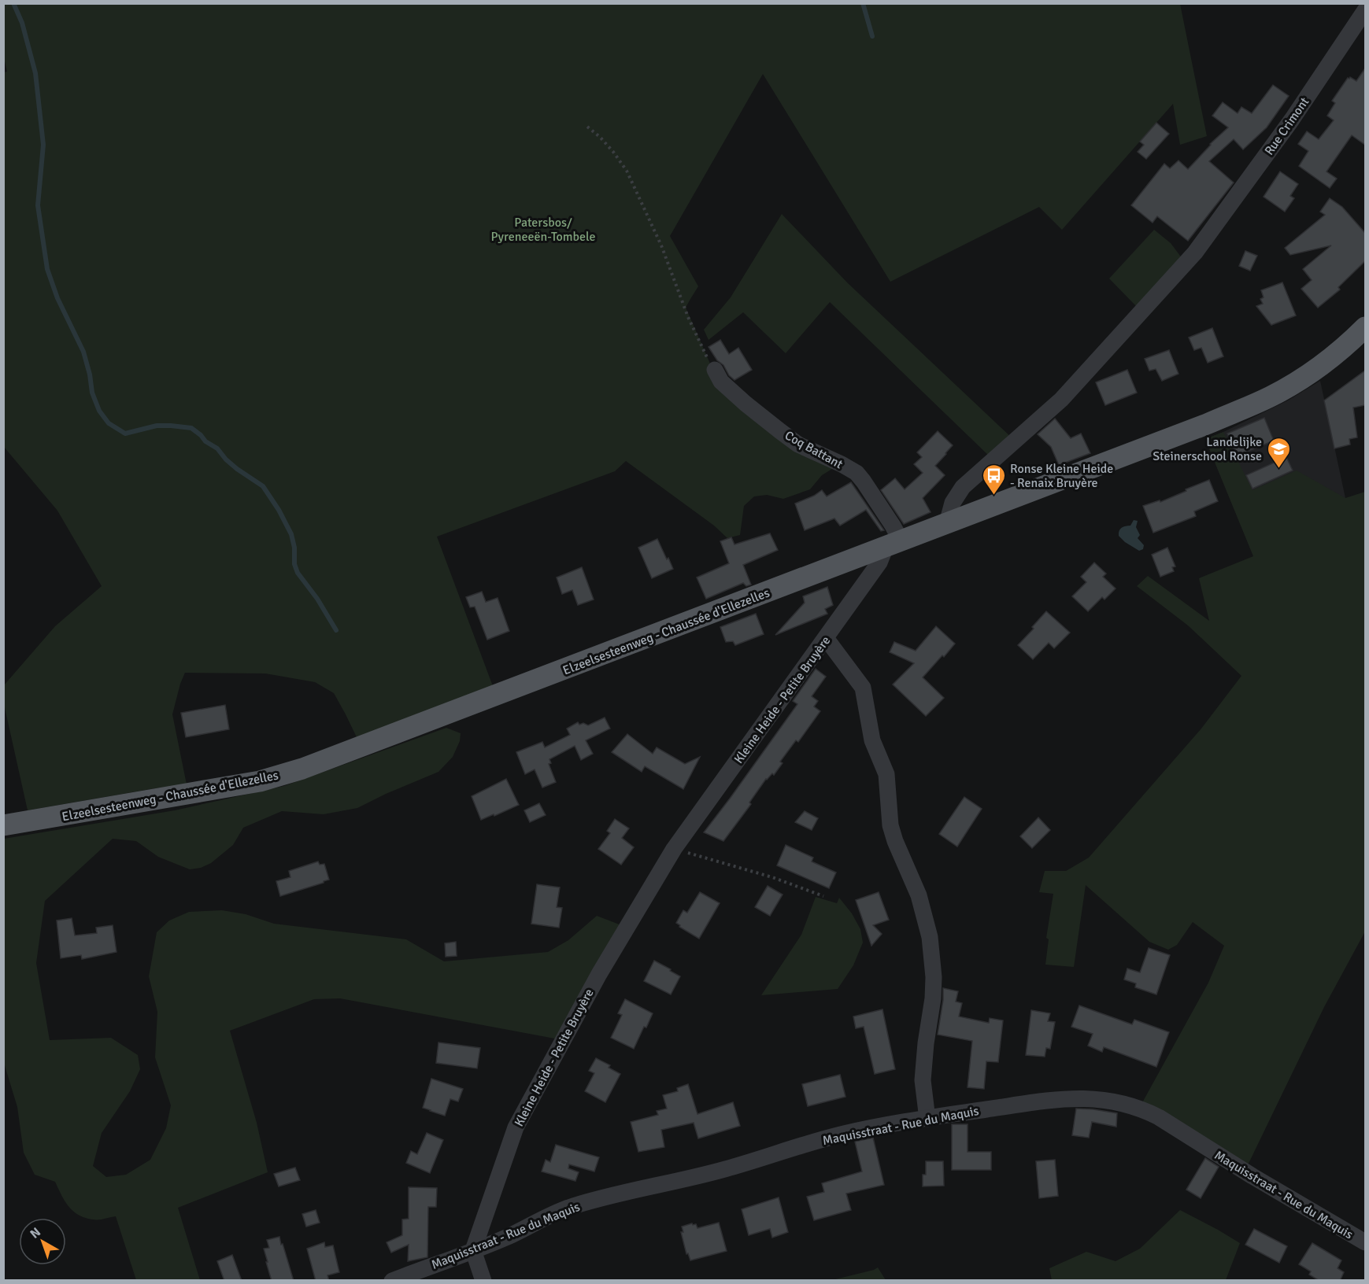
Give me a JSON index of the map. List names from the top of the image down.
{
  "streets": {
    "main road": ["Elzeelsesteenweg - Chaussée d'Ellezelles"],
    "street": [
      "Rue Crimont",
      "Coq Battant",
      "Kleine Heide - Petite Bruyère",
      "Maquisstraat - Rue du Maquis"
    ]
  },
  "crossings": [
    ["Rue Crimont", "Elzeelsesteenweg - Chaussée d'Ellezelles"],
    ["Coq Battant", "Elzeelsesteenweg - Chaussée d'Ellezelles"],
    ["Coq Battant", "Kleine Heide - Petite Bruyère"],
    ["Elzeelsesteenweg - Chaussée d'Ellezelles", "Kleine Heide - Petite Bruyère"],
    ["Kleine Heide - Petite Bruyère", "Maquisstraat - Rue du Maquis"]
  ],
  "parks": ["Patersbos/ Pyreneeën-Tombele"],
  "places": {
    "school or university": ["Landelijke Steinerschool Ronse"],
    "bus stop": ["Ronse Kleine Heide - Renaix Bruyère"]
  },
  "north": "top left"
}
